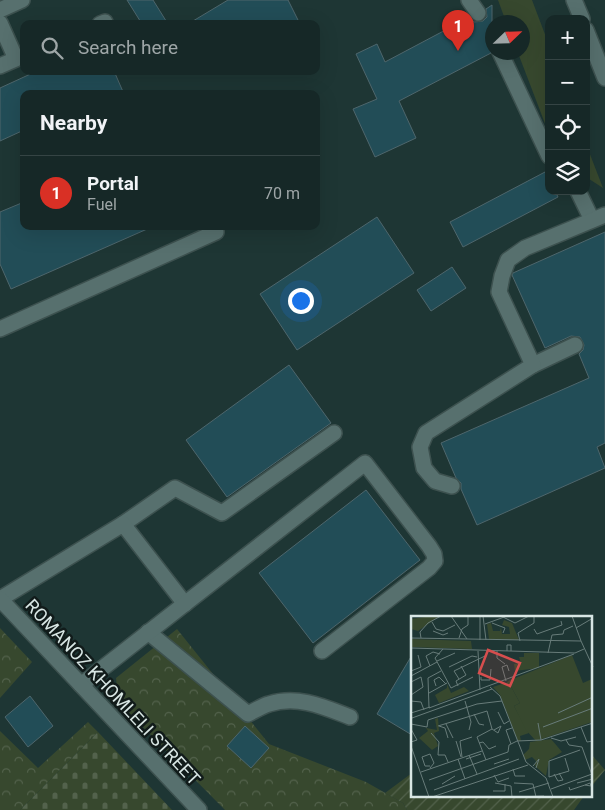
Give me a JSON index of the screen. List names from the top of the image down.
{
  "streets": {
    "street": ["ROMANOZ KHOMLELI STREET"]
  },
  "north": "top right",
  "page": {
    "pins": "1",
    "map_buttons": ["+", "−"],
    "search": "Search here",
    "heading": "Nearby",
    "list": [
      {
        "mark": "1",
        "name": "Portal",
        "note": "Fuel",
        "value": "70 m"
      }
    ]
  }
}
